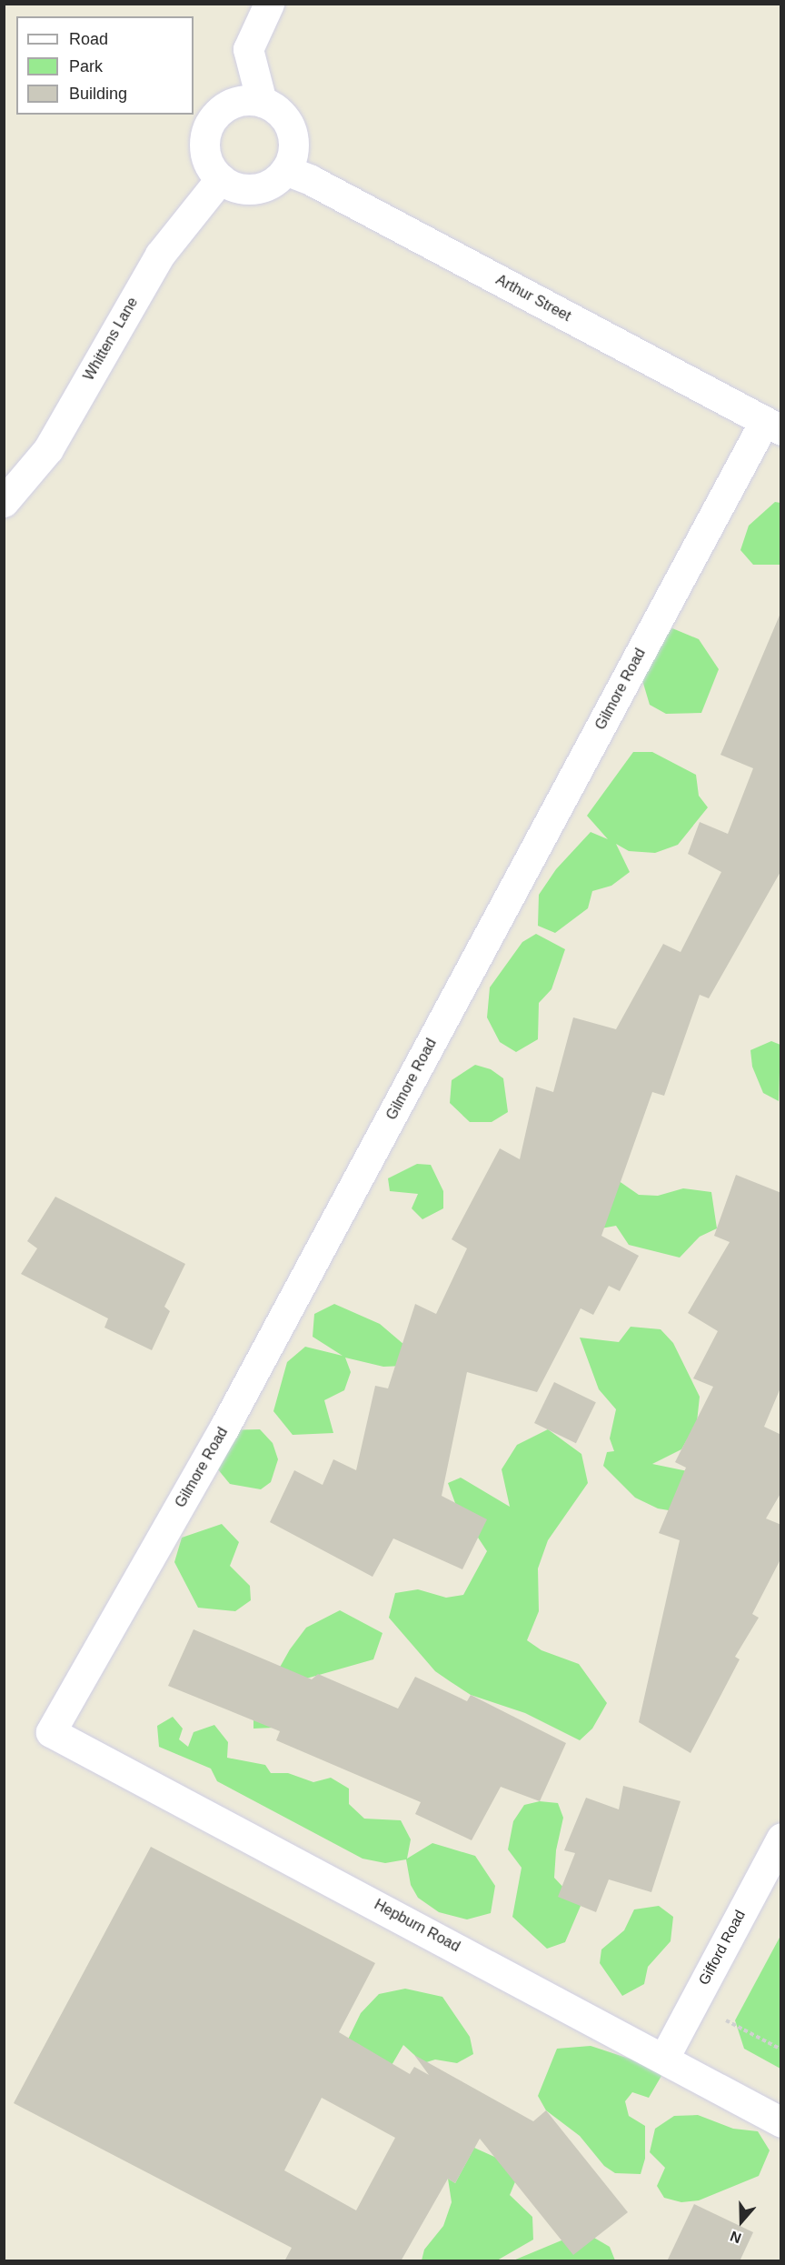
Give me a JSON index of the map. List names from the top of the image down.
{
  "streets": {
    "street": [
      "Arthur Street",
      "Whittens Lane",
      "Gilmore Road",
      "Hepburn Road",
      "Gifford Road"
    ]
  },
  "crossings": [
    ["Arthur Street", "Whittens Lane"],
    ["Arthur Street", "Gilmore Road"],
    ["Gilmore Road", "Hepburn Road"],
    ["Hepburn Road", "Gifford Road"]
  ],
  "legend": ["Road", "Park", "Building"],
  "north": "bottom"
}
